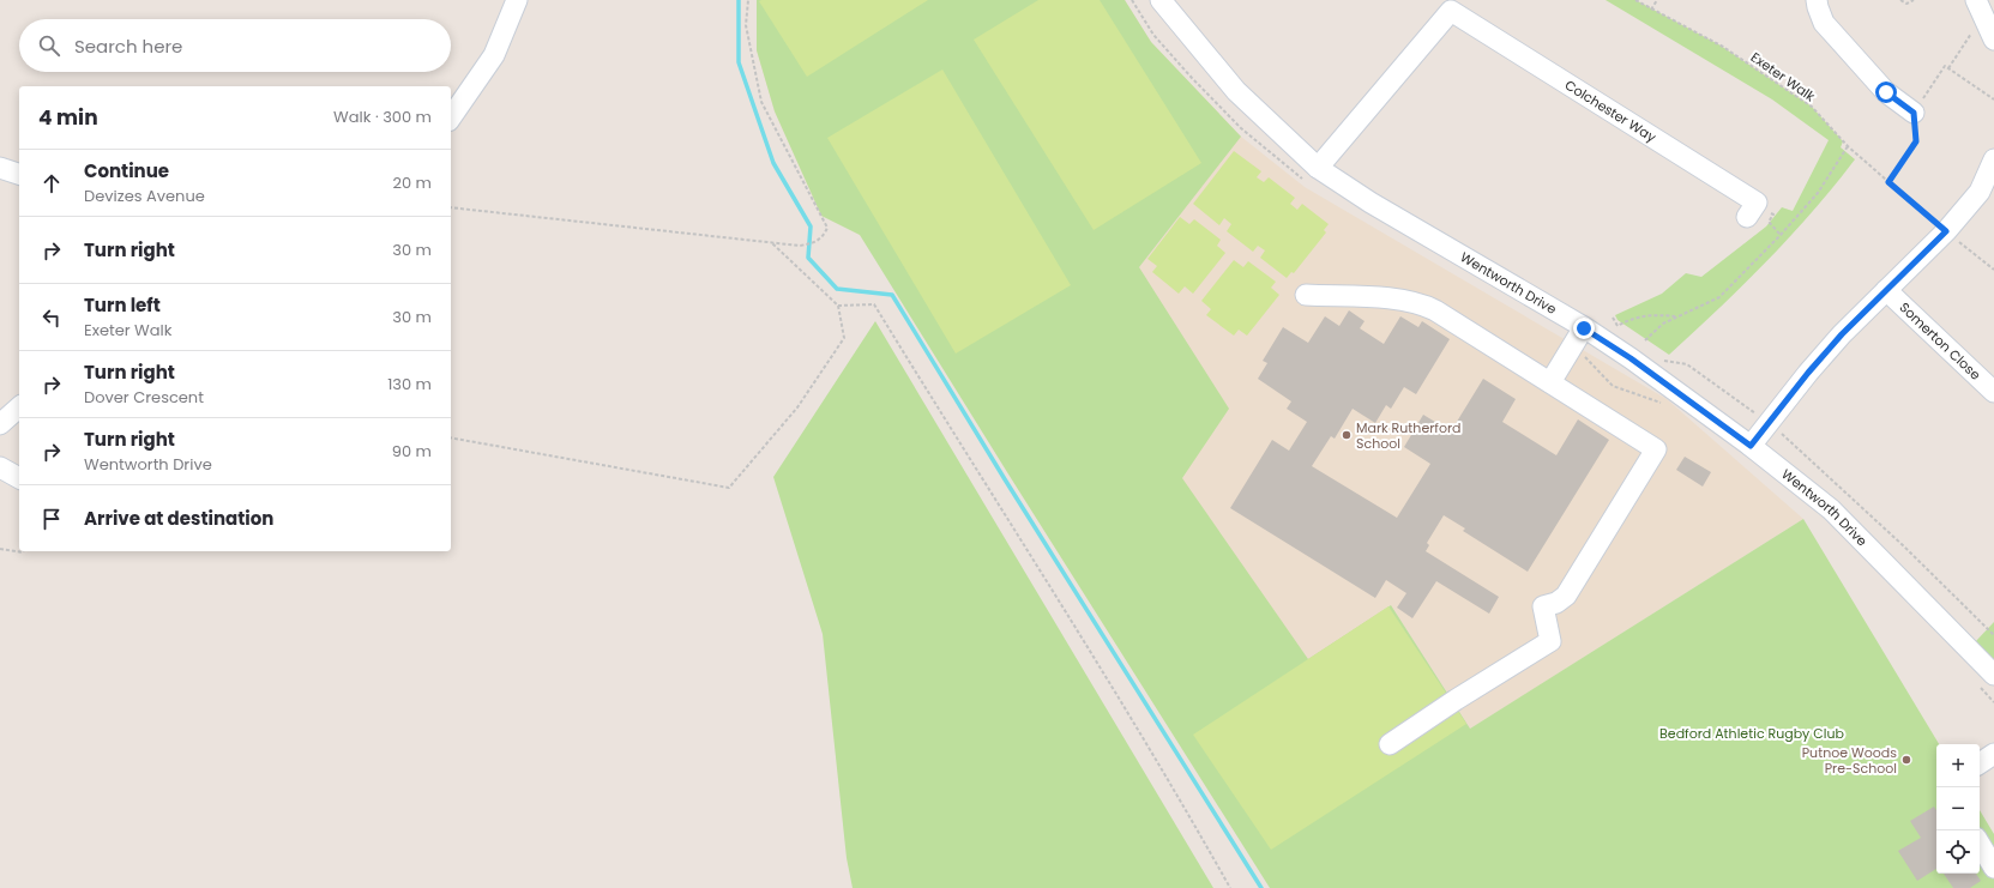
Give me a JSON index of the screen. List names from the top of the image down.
{
  "streets": {
    "street": ["Colchester Way", "Wentworth Drive", "Somerton Close"],
    "path": ["Exeter Walk"]
  },
  "crossings": [
    ["Colchester Way", "Wentworth Drive"]
  ],
  "parks": ["Bedford Athletic Rugby Club"],
  "places": ["Mark Rutherford School", "Putnoe Woods Pre-School"],
  "page": {
    "search": "Search here",
    "heading": ["4 min", "Walk · 300 m"],
    "list": [
      ["Continue", "Devizes Avenue", "20 m"],
      ["Turn right", "30 m"],
      ["Turn left", "Exeter Walk", "30 m"],
      ["Turn right", "Dover Crescent", "130 m"],
      ["Turn right", "Wentworth Drive", "90 m"],
      "Arrive at destination"
    ],
    "map_buttons": ["+", "−"]
  }
}
